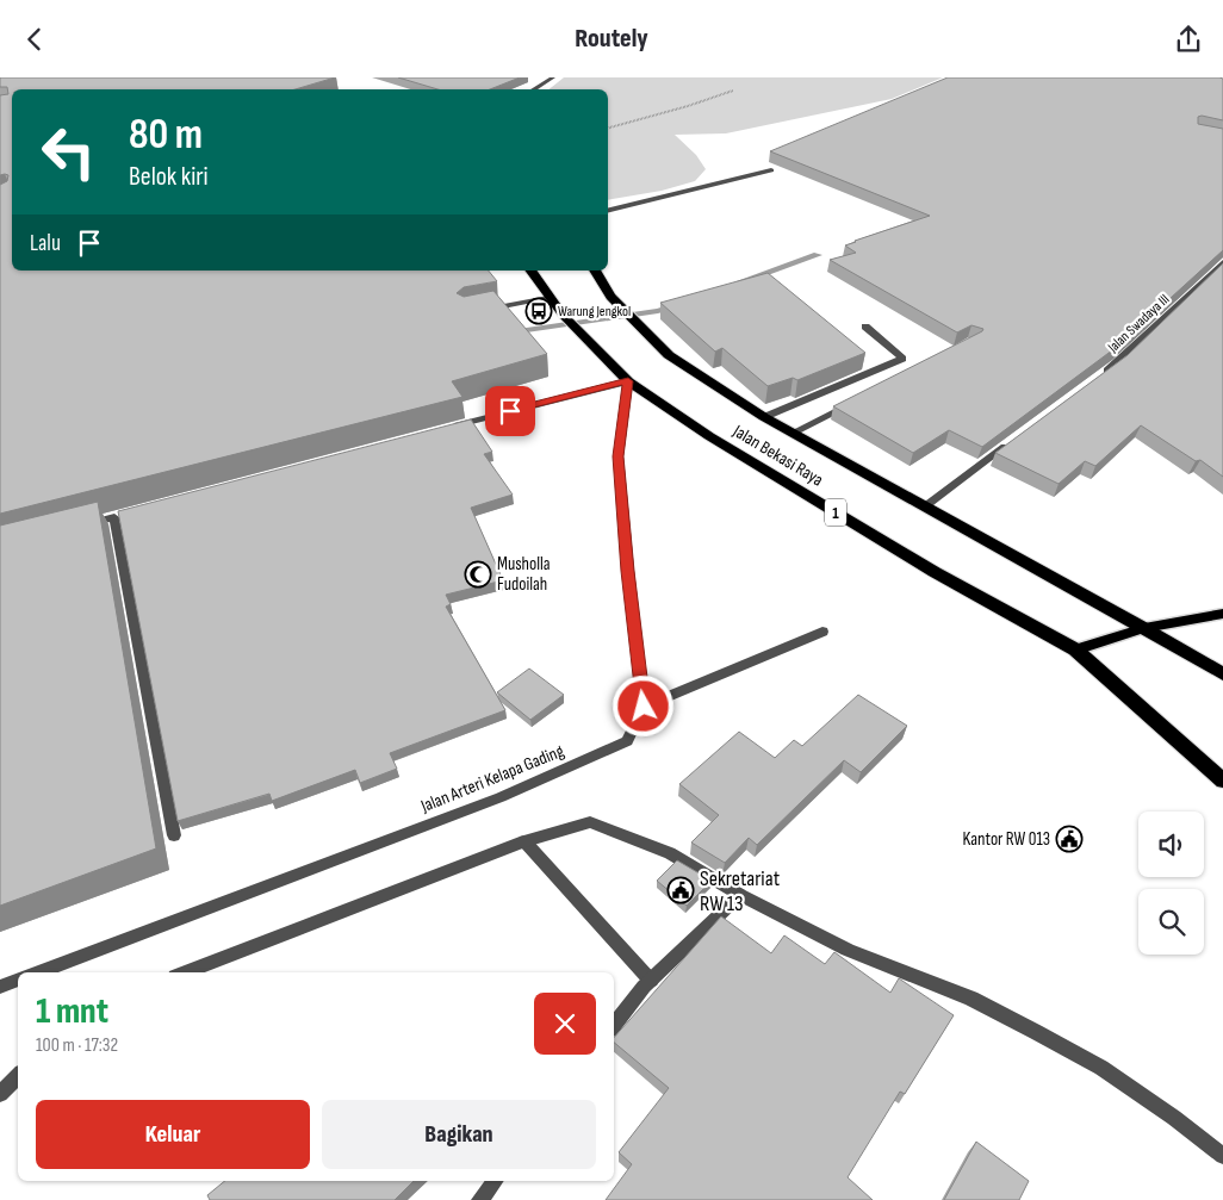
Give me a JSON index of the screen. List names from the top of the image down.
{
  "streets": {
    "highway": ["Jalan Bekasi Raya", "1"],
    "street": ["Jalan Swadaya III", "Jalan Arteri Kelapa Gading"]
  },
  "crossings": [
    ["Jalan Bekasi Raya", "1"]
  ],
  "places": {
    "bus stop": ["Warung Jengkol"],
    "mosque": ["Musholla Fudoilah"],
    "public building": ["Kantor RW 013", "Sekretariat RW 13"]
  },
  "page": {
    "header": "Routely",
    "turn": ["80 m", "Belok kiri"],
    "then": "Lalu",
    "heading": ["1 mnt", "100 m · 17:32"],
    "buttons": ["Keluar", "Bagikan"]
  }
}
